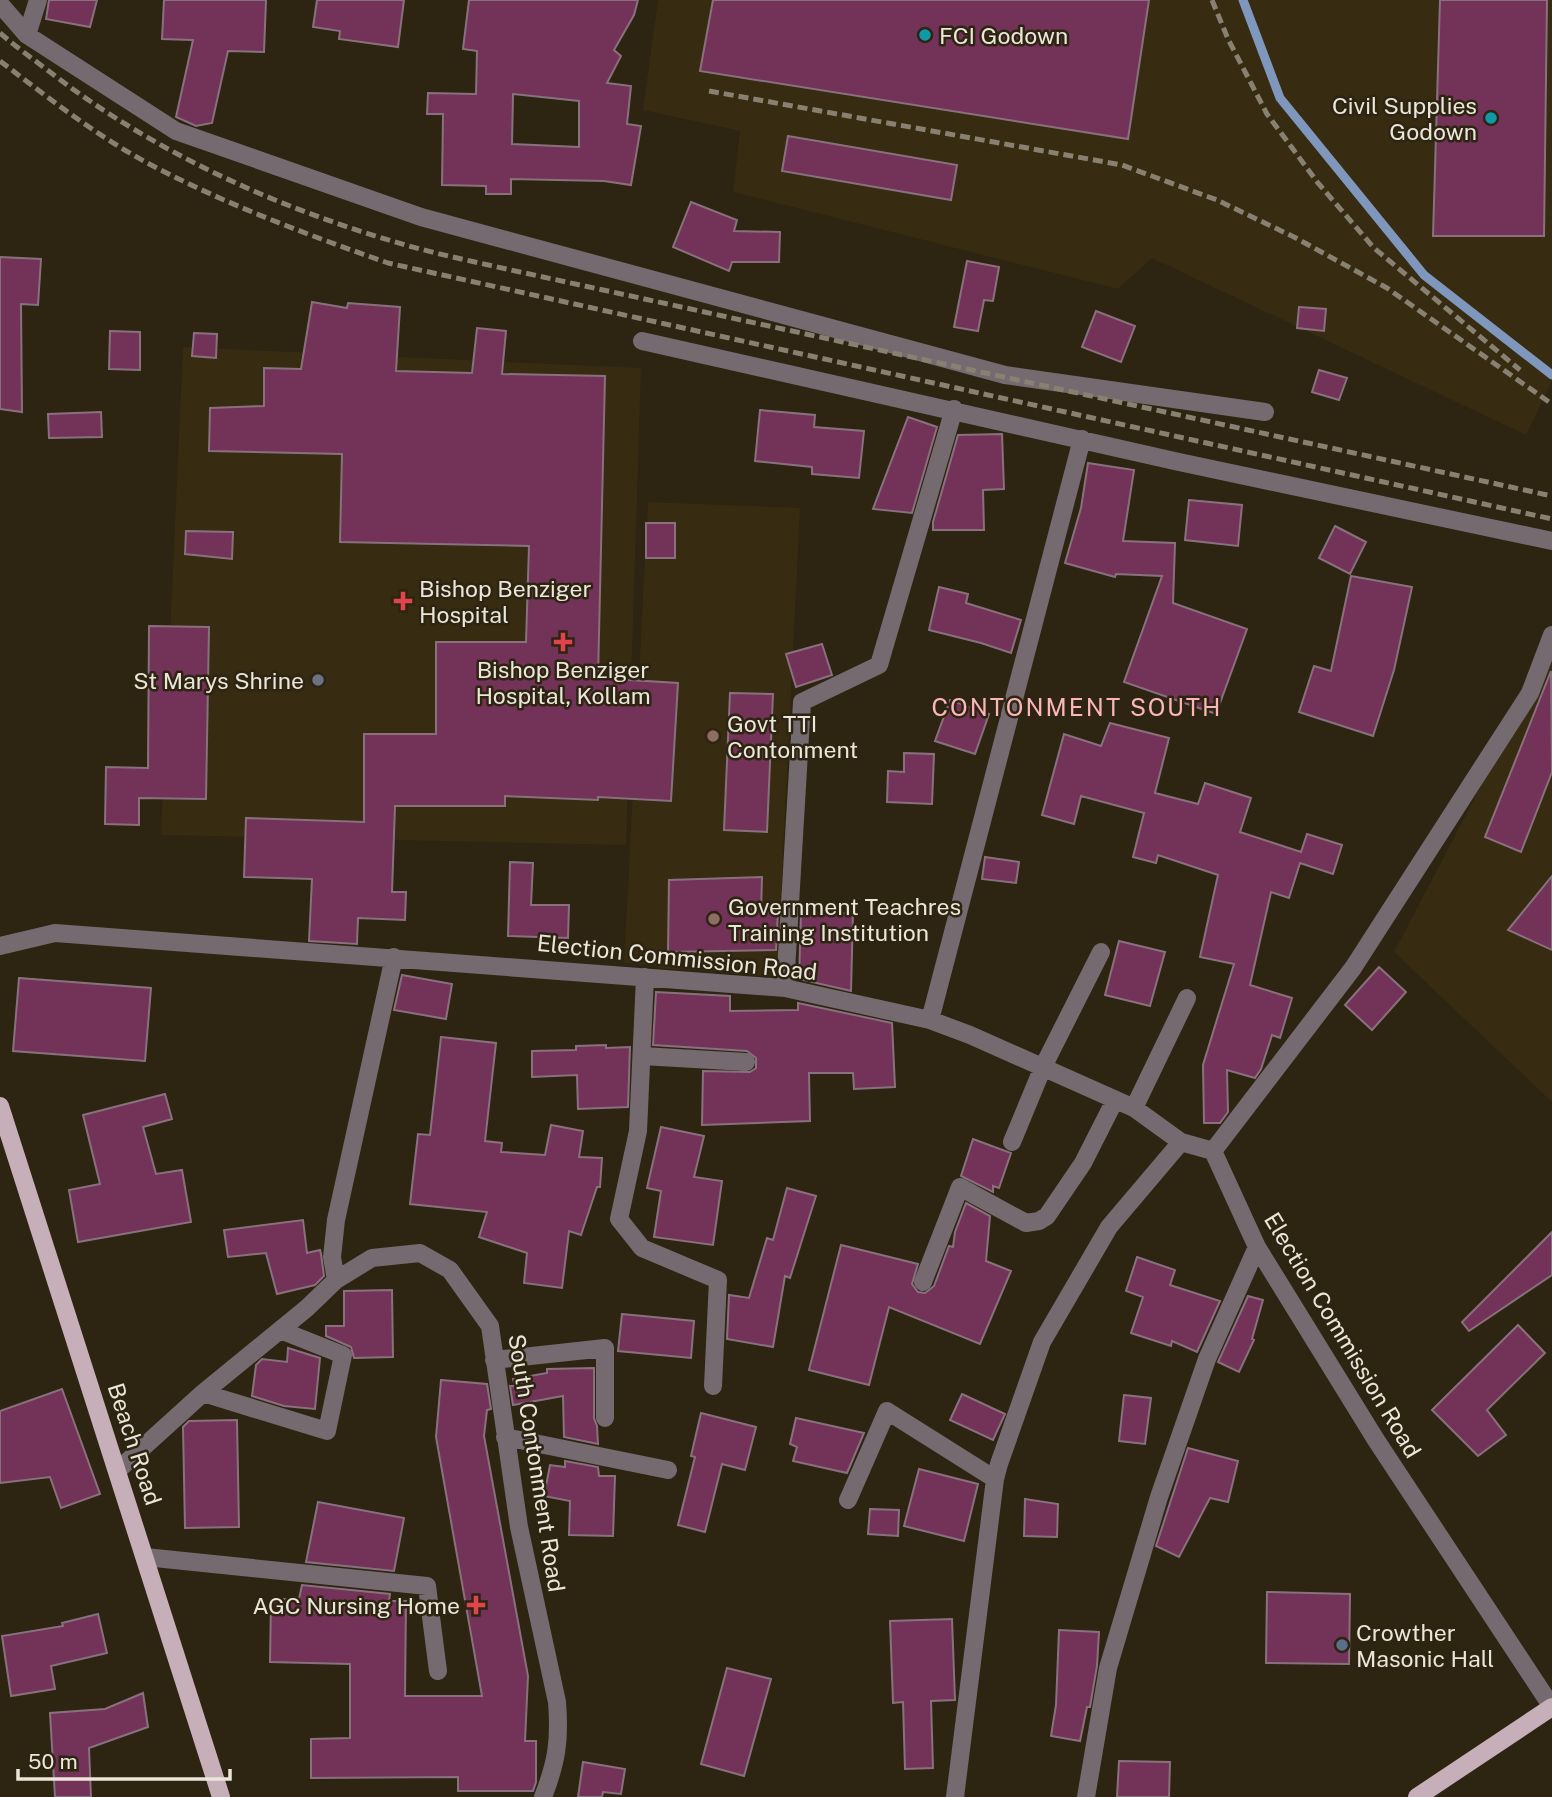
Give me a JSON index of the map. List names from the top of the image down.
{
  "streets": {
    "main road": ["Beach Road"],
    "street": ["Election Commission Road", "South Contonment Road"]
  },
  "crossings": [
    ["Beach Road", "South Contonment Road"]
  ],
  "districts": ["CONTONMENT SOUTH"],
  "places": {
    "other": [
      "FCI Godown",
      "Civil Supplies Godown",
      "St Marys Shrine",
      "Govt TTI Contonment",
      "Government Teachres Training Institution",
      "Crowther Masonic Hall"
    ],
    "health": ["Bishop Benziger Hospital", "Bishop Benziger Hospital, Kollam", "AGC Nursing Home"]
  },
  "scale_bar": "50 m"
}
